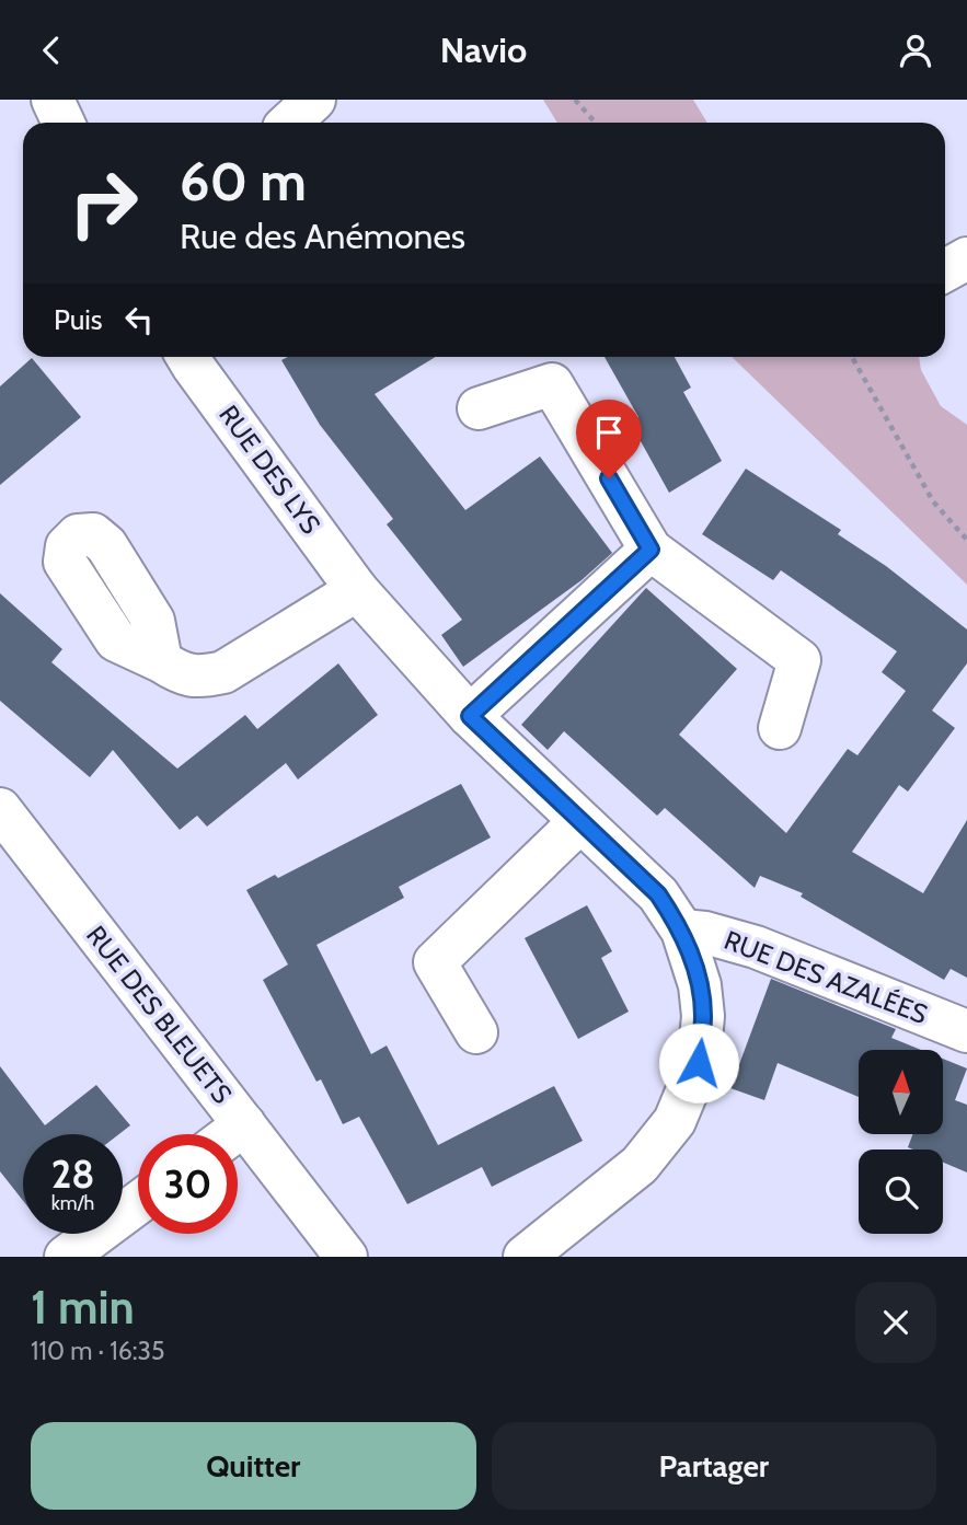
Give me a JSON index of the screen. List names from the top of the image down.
{
  "streets": {
    "street": ["RUE DES LYS", "RUE DES AZALÉES", "RUE DES BLEUETS"]
  },
  "crossings": [
    ["RUE DES LYS", "RUE DES AZALÉES"]
  ],
  "north": "top",
  "page": {
    "header": "Navio",
    "turn": ["60 m", "Rue des Anémones"],
    "then": "Puis",
    "speed": "28 km/h",
    "limit": "30",
    "heading": ["1 min", "110 m · 16:35"],
    "buttons": ["Quitter", "Partager"]
  }
}
